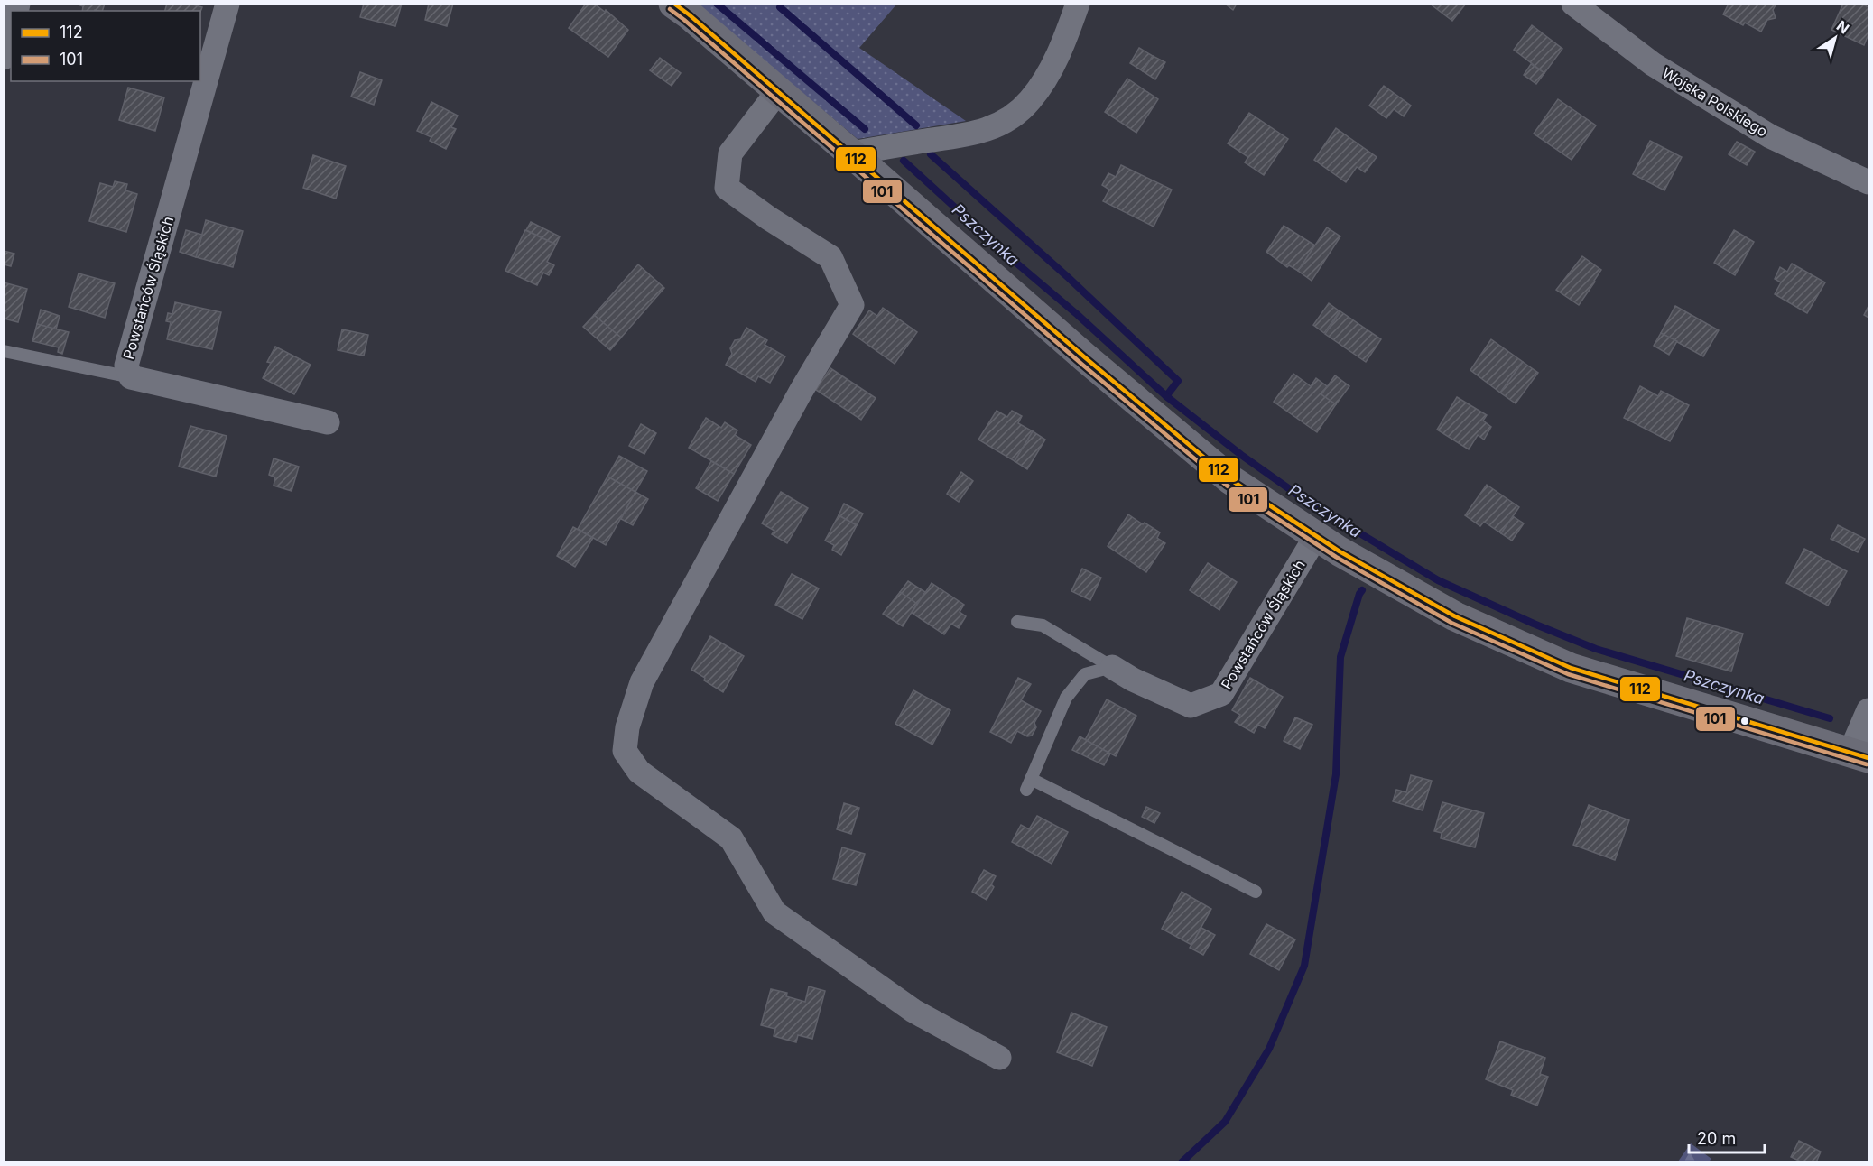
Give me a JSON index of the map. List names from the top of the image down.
{
  "streets": {
    "street": ["Wojska Polskiego", "Powstańców Śląskich"]
  },
  "water": ["Pszczynka"],
  "lines": ["transit line 112", "transit line 101"],
  "legend": ["112", "101"],
  "scale_bar": "20 m",
  "north": "top right"
}
